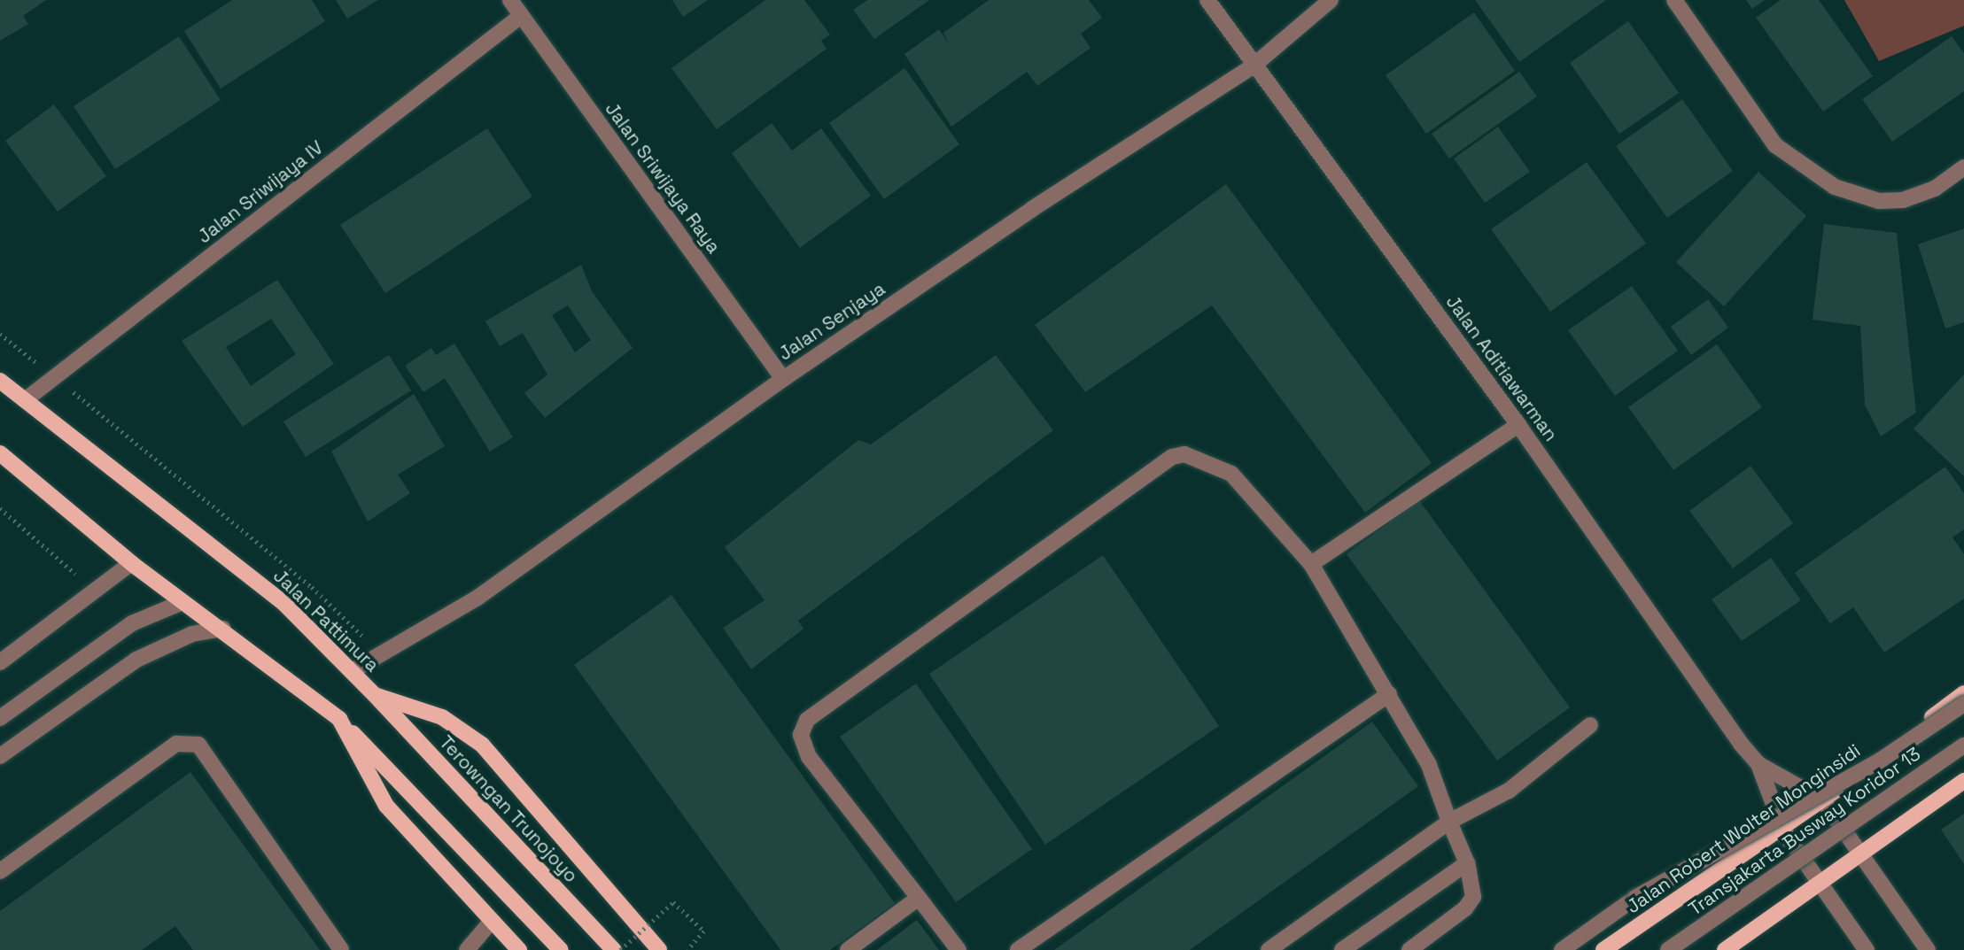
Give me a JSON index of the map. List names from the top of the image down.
{
  "streets": {
    "main road": ["Jalan Pattimura", "Terowngan Trunojoyo", "Jalan Robert Wolter Monginsidi"],
    "street": [
      "Jalan Sriwijaya Raya",
      "Jalan Sriwijaya IV",
      "Jalan Senjaya",
      "Jalan Aditiawarman",
      "Transjakarta Busway Koridor 13"
    ]
  },
  "crossings": [
    ["Jalan Sriwijaya Raya", "Jalan Sriwijaya IV"],
    ["Jalan Sriwijaya Raya", "Jalan Senjaya"],
    ["Jalan Sriwijaya IV", "Jalan Pattimura"],
    ["Jalan Senjaya", "Jalan Aditiawarman"],
    ["Jalan Senjaya", "Jalan Pattimura"],
    ["Jalan Aditiawarman", "Jalan Robert Wolter Monginsidi"],
    ["Jalan Pattimura", "Terowngan Trunojoyo"]
  ]
}
